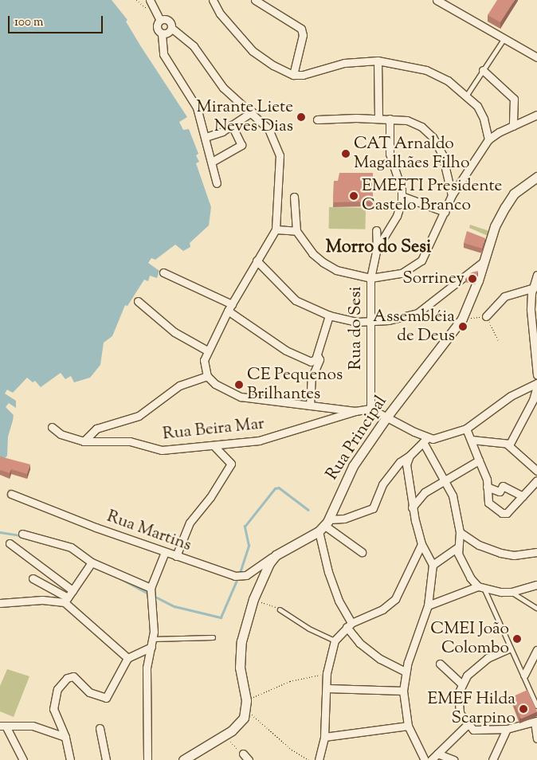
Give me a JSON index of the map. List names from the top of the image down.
{
  "streets": {
    "street": [
      "Rua do Sesi",
      "Rua Beira Mar",
      "Rua Principal",
      "Rua Martins"
    ]
  },
  "districts": ["Morro do Sesi"],
  "places": [
    "Mirante Liete Neves Dias",
    "CAT Arnaldo Magalhães Filho",
    "EMEFTI Presidente Castelo Branco",
    "Sorriney",
    "Assembléia de Deus",
    "CE Pequenos Brilhantes",
    "CMEI João Colombo",
    "EMEF Hilda Scarpino"
  ],
  "scale_bar": "100 m"
}
